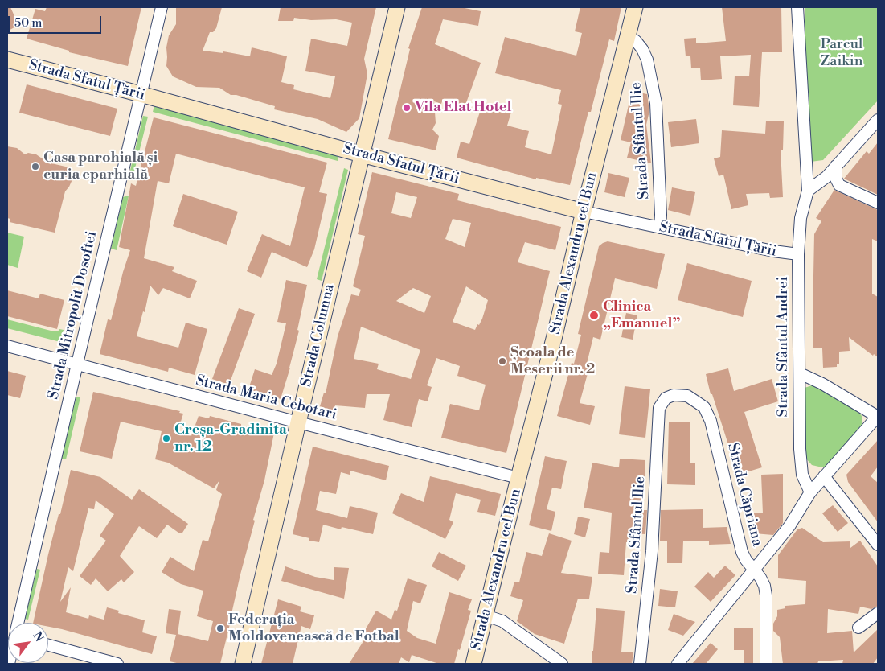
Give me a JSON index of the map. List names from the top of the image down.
{
  "streets": {
    "main road": ["Strada Sfatul Țării", "Strada Alexandru cel Bun", "Strada Columna"],
    "street": [
      "Strada Sfântul Ilie",
      "Strada Mitropolit Dosoftei",
      "Strada Sfântul Andrei",
      "Strada Maria Cebotari",
      "Strada Căpriana"
    ]
  },
  "crossings": [
    ["Strada Sfatul Țării", "Strada Sfântul Ilie"],
    ["Strada Sfatul Țării", "Strada Alexandru cel Bun"],
    ["Strada Sfatul Țării", "Strada Mitropolit Dosoftei"],
    ["Strada Sfatul Țării", "Strada Columna"],
    ["Strada Sfatul Țării", "Strada Sfântul Andrei"],
    ["Strada Sfântul Ilie", "Strada Alexandru cel Bun"],
    ["Strada Sfântul Ilie", "Strada Căpriana"],
    ["Strada Alexandru cel Bun", "Strada Maria Cebotari"],
    ["Strada Mitropolit Dosoftei", "Strada Maria Cebotari"],
    ["Strada Columna", "Strada Maria Cebotari"]
  ],
  "parks": ["Parcul Zaikin"],
  "places": [
    "Vila Elat Hotel",
    "Casa parohială și curia eparhială",
    "Clinica „Emanuel”",
    "Școala de Meserii nr. 2",
    "Creșa-Gradinita nr. 12",
    "Federația Moldovenească de Fotbal"
  ],
  "scale_bar": "50 m",
  "north": "top right"
}
